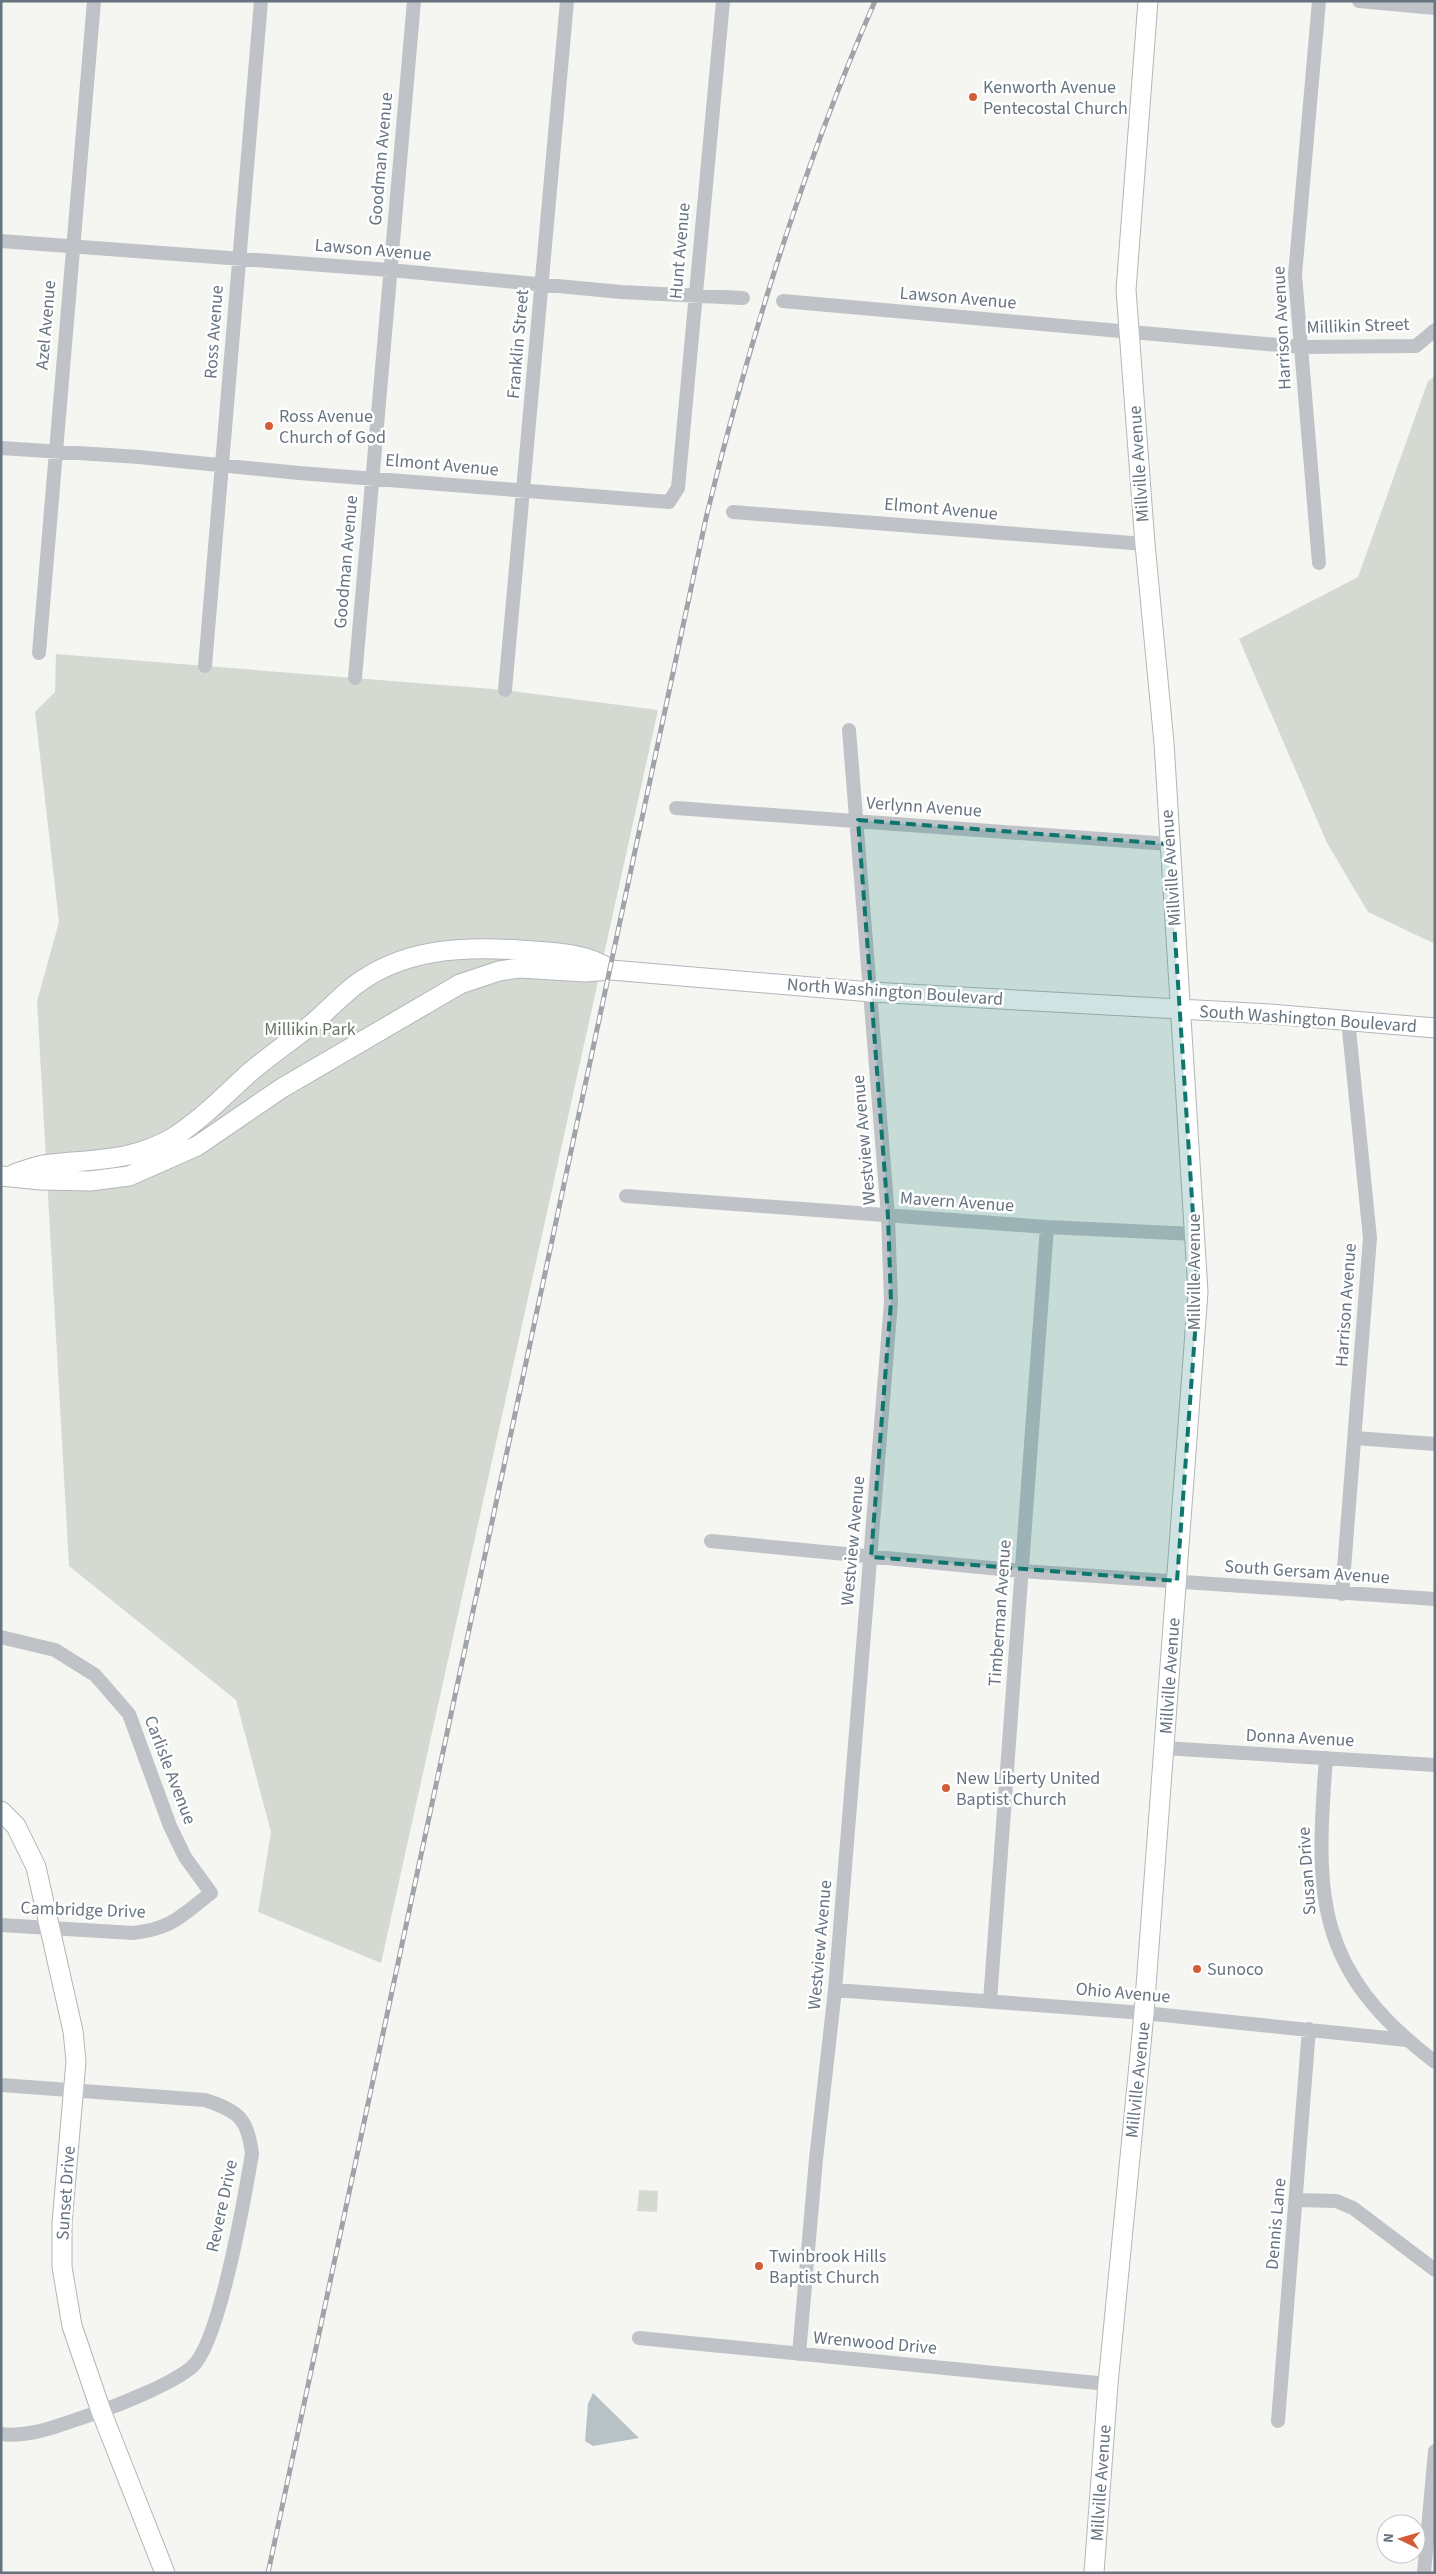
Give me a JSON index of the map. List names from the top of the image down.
{
  "streets": {
    "street": [
      "Goodman Avenue",
      "Lawson Avenue",
      "Hunt Avenue",
      "Azel Avenue",
      "Millikin Street",
      "Harrison Avenue",
      "Ross Avenue",
      "Franklin Street",
      "Millville Avenue",
      "Elmont Avenue",
      "Verlynn Avenue",
      "North Washington Boulevard",
      "South Washington Boulevard",
      "Westview Avenue",
      "Mavern Avenue",
      "South Gersam Avenue",
      "Timberman Avenue",
      "Donna Avenue",
      "Carlisle Avenue",
      "Susan Drive",
      "Cambridge Drive",
      "Ohio Avenue",
      "Sunset Drive",
      "Revere Drive",
      "Dennis Lane",
      "Wrenwood Drive"
    ]
  },
  "crossings": [
    ["Goodman Avenue", "Lawson Avenue"],
    ["Goodman Avenue", "Elmont Avenue"],
    ["Lawson Avenue", "Hunt Avenue"],
    ["Lawson Avenue", "Azel Avenue"],
    ["Lawson Avenue", "Millikin Street"],
    ["Lawson Avenue", "Ross Avenue"],
    ["Lawson Avenue", "Franklin Street"],
    ["Lawson Avenue", "Millville Avenue"],
    ["Hunt Avenue", "Elmont Avenue"],
    ["Azel Avenue", "Elmont Avenue"],
    ["Millikin Street", "Harrison Avenue"],
    ["Millikin Street", "Millville Avenue"],
    ["Harrison Avenue", "South Washington Boulevard"],
    ["Harrison Avenue", "South Gersam Avenue"],
    ["Ross Avenue", "Elmont Avenue"],
    ["Franklin Street", "Elmont Avenue"],
    ["Millville Avenue", "Elmont Avenue"],
    ["Millville Avenue", "Verlynn Avenue"],
    ["Millville Avenue", "North Washington Boulevard"],
    ["Millville Avenue", "South Washington Boulevard"],
    ["Millville Avenue", "Mavern Avenue"],
    ["Millville Avenue", "South Gersam Avenue"],
    ["Millville Avenue", "Donna Avenue"],
    ["Millville Avenue", "Ohio Avenue"],
    ["Millville Avenue", "Wrenwood Drive"],
    ["Verlynn Avenue", "Westview Avenue"],
    ["North Washington Boulevard", "South Washington Boulevard"],
    ["North Washington Boulevard", "Westview Avenue"],
    ["Westview Avenue", "Mavern Avenue"],
    ["Westview Avenue", "South Gersam Avenue"],
    ["Westview Avenue", "Ohio Avenue"],
    ["Westview Avenue", "Wrenwood Drive"],
    ["Mavern Avenue", "Timberman Avenue"],
    ["South Gersam Avenue", "Timberman Avenue"],
    ["Timberman Avenue", "Ohio Avenue"],
    ["Donna Avenue", "Susan Drive"],
    ["Carlisle Avenue", "Cambridge Drive"],
    ["Susan Drive", "Ohio Avenue"],
    ["Cambridge Drive", "Sunset Drive"],
    ["Ohio Avenue", "Dennis Lane"],
    ["Sunset Drive", "Revere Drive"]
  ],
  "parks": ["Millikin Park"],
  "places": [
    "Kenworth Avenue Pentecostal Church",
    "Ross Avenue Church of God",
    "New Liberty United Baptist Church",
    "Sunoco",
    "Twinbrook Hills Baptist Church"
  ],
  "north": "left"
}
